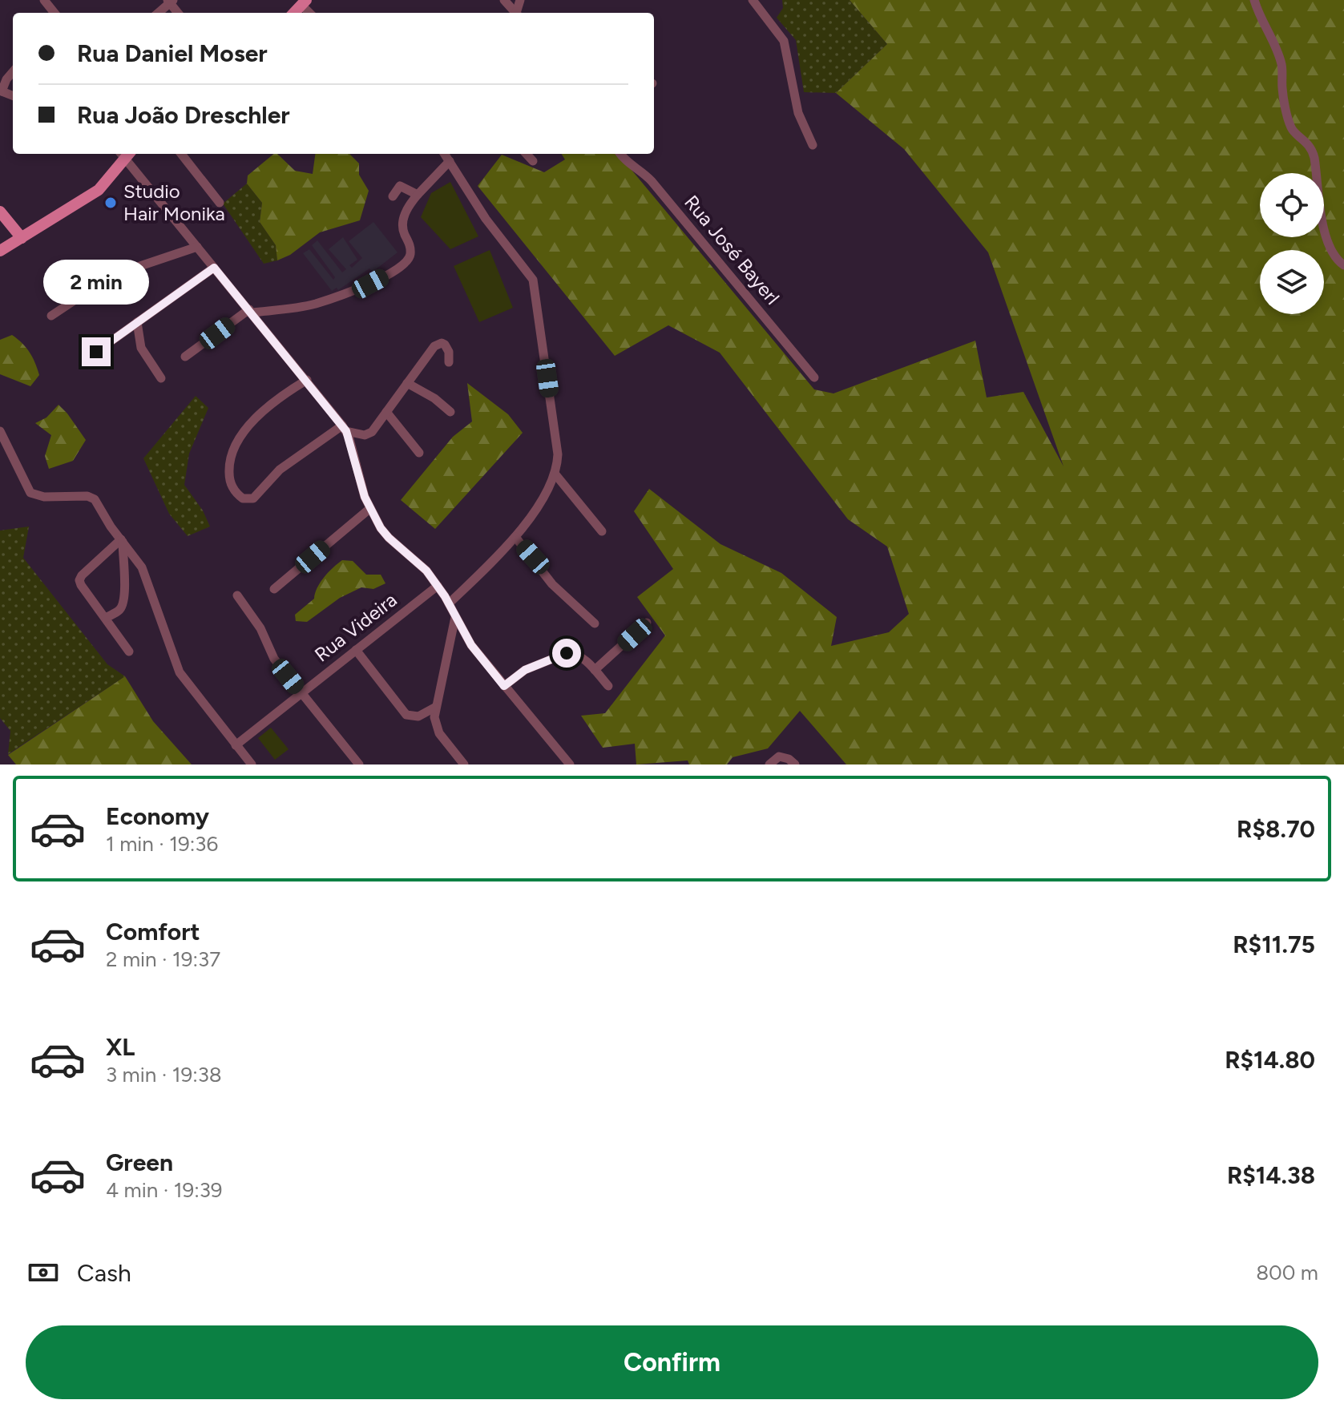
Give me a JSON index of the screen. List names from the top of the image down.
{
  "streets": {
    "street": ["Rua José Bayerl", "Rua Videira"]
  },
  "places": ["Studio Hair Monika"],
  "page": {
    "banner": ["Rua Daniel Moser", "Rua João Dreschler"],
    "bubble": "2 min",
    "list": [
      {
        "name": "Economy",
        "note": "1 min · 19:36",
        "value": "R$8.70"
      },
      {
        "name": "Comfort",
        "note": "2 min · 19:37",
        "value": "R$11.75"
      },
      {
        "name": "XL",
        "note": "3 min · 19:38",
        "value": "R$14.80"
      },
      {
        "name": "Green",
        "note": "4 min · 19:39",
        "value": "R$14.38"
      }
    ],
    "pay": ["Cash", "800 m"],
    "buttons": "Confirm"
  }
}
